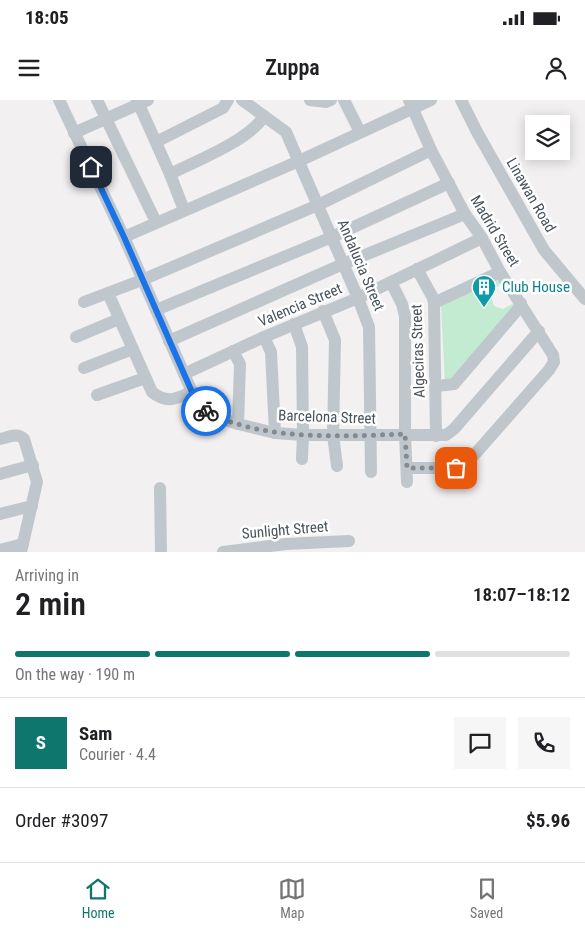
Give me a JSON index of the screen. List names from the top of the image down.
{
  "streets": {
    "street": [
      "Linawan Road",
      "Madrid Street",
      "Andalucia Street",
      "Valencia Street",
      "Algeciras Street",
      "Barcelona Street",
      "Sunlight Street"
    ]
  },
  "crossings": [
    ["Madrid Street", "Valencia Street"],
    ["Andalucia Street", "Valencia Street"],
    ["Andalucia Street", "Barcelona Street"],
    ["Valencia Street", "Algeciras Street"],
    ["Valencia Street", "Barcelona Street"],
    ["Algeciras Street", "Barcelona Street"]
  ],
  "places": {
    "building": ["Club House"]
  },
  "page": {
    "status": "18:05",
    "header": "Zuppa",
    "heading": ["2 min", "Arriving in", "18:07–18:12"],
    "panel": [
      "Sam",
      "Courier · 4.4",
      "Order #3097",
      "$5.96"
    ],
    "bar": "On the way · 190 m",
    "round": "S",
    "tabs": ["Home", "Map", "Saved"]
  }
}
